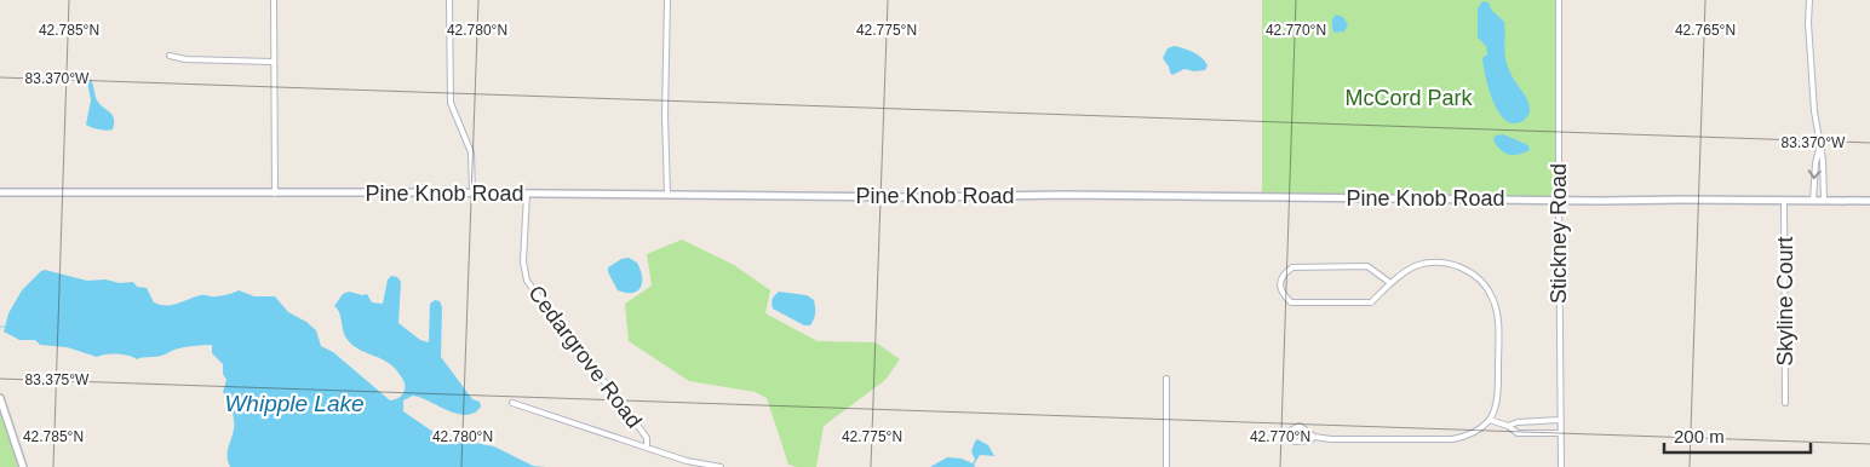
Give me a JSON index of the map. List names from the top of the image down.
{
  "streets": {
    "street": [
      "Pine Knob Road",
      "Stickney Road",
      "Skyline Court",
      "Cedargrove Road"
    ]
  },
  "crossings": [
    ["Pine Knob Road", "Stickney Road"],
    ["Pine Knob Road", "Skyline Court"],
    ["Pine Knob Road", "Cedargrove Road"]
  ],
  "water": ["Whipple Lake"],
  "parks": ["McCord Park"],
  "scale_bar": "200 m",
  "coordinates": [
    "42.785°N",
    "42.780°N",
    "42.775°N",
    "42.770°N",
    "42.765°N",
    "83.370°W",
    "83.375°W"
  ]
}
